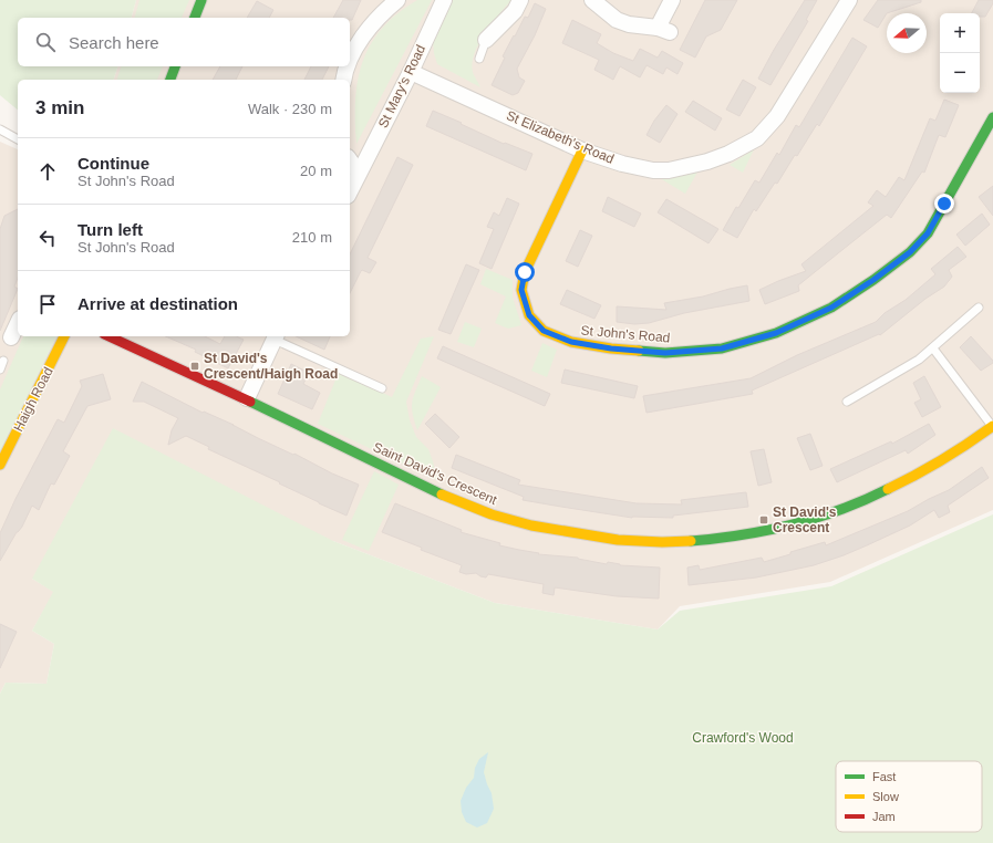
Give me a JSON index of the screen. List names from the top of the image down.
{
  "streets": {
    "street": [
      "St Mary's Road",
      "St Elizabeth's Road",
      "St John's Road",
      "Haigh Road",
      "Saint David's Crescent"
    ]
  },
  "crossings": [
    ["St Mary's Road", "St Elizabeth's Road"],
    ["St Elizabeth's Road", "St John's Road"]
  ],
  "parks": ["Crawford's Wood"],
  "places": {
    "transit": ["St David's Crescent/Haigh Road", "St David's Crescent"]
  },
  "legend": ["Fast", "Slow", "Jam"],
  "north": "left",
  "page": {
    "map_buttons": ["+", "−"],
    "search": "Search here",
    "heading": ["3 min", "Walk · 230 m"],
    "list": [
      ["Continue", "St John's Road", "20 m"],
      ["Turn left", "St John's Road", "210 m"],
      "Arrive at destination"
    ]
  }
}
